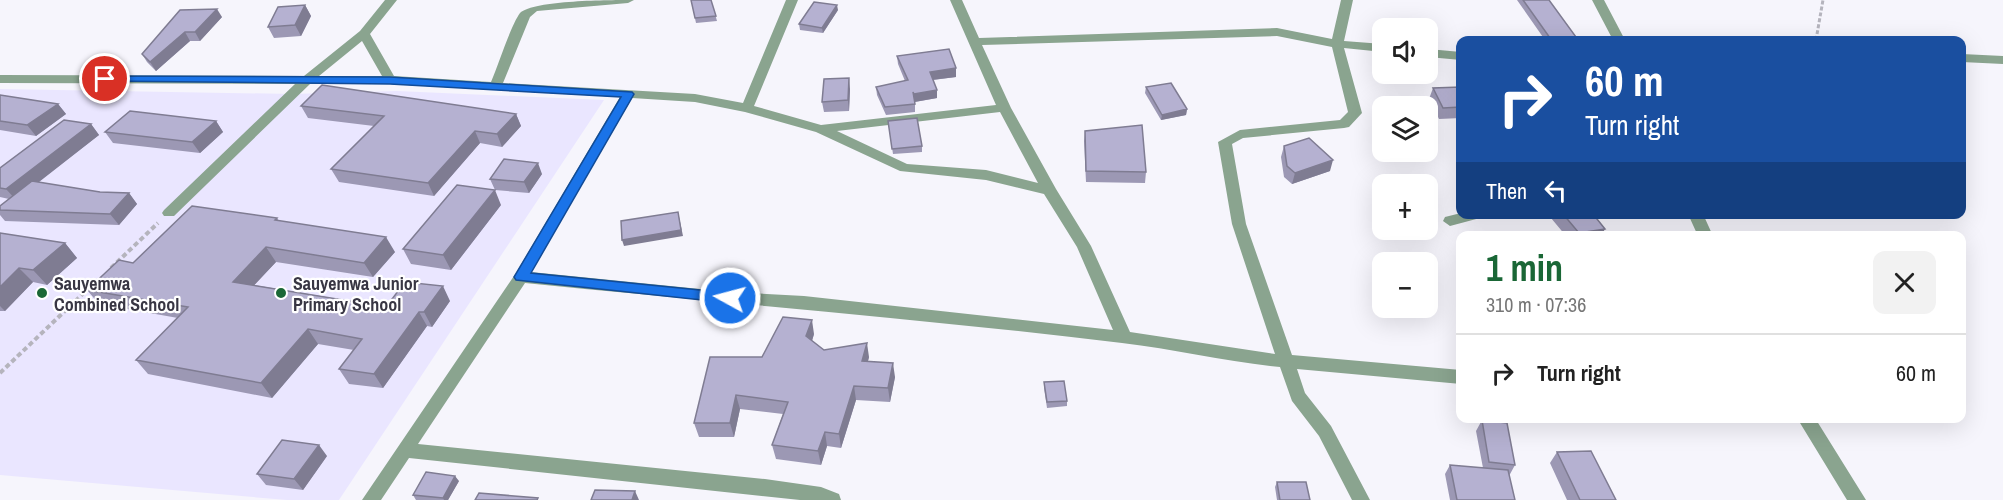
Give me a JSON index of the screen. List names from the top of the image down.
{
  "places": ["Sauyemwa Combined School", "Sauyemwa Junior Primary School"],
  "page": {
    "map_buttons": ["+", "−"],
    "turn": ["60 m", "Turn right"],
    "then": "Then",
    "heading": ["1 min", "310 m · 07:36"],
    "list": [
      {
        "name": "Turn right",
        "value": "60 m"
      }
    ]
  }
}
